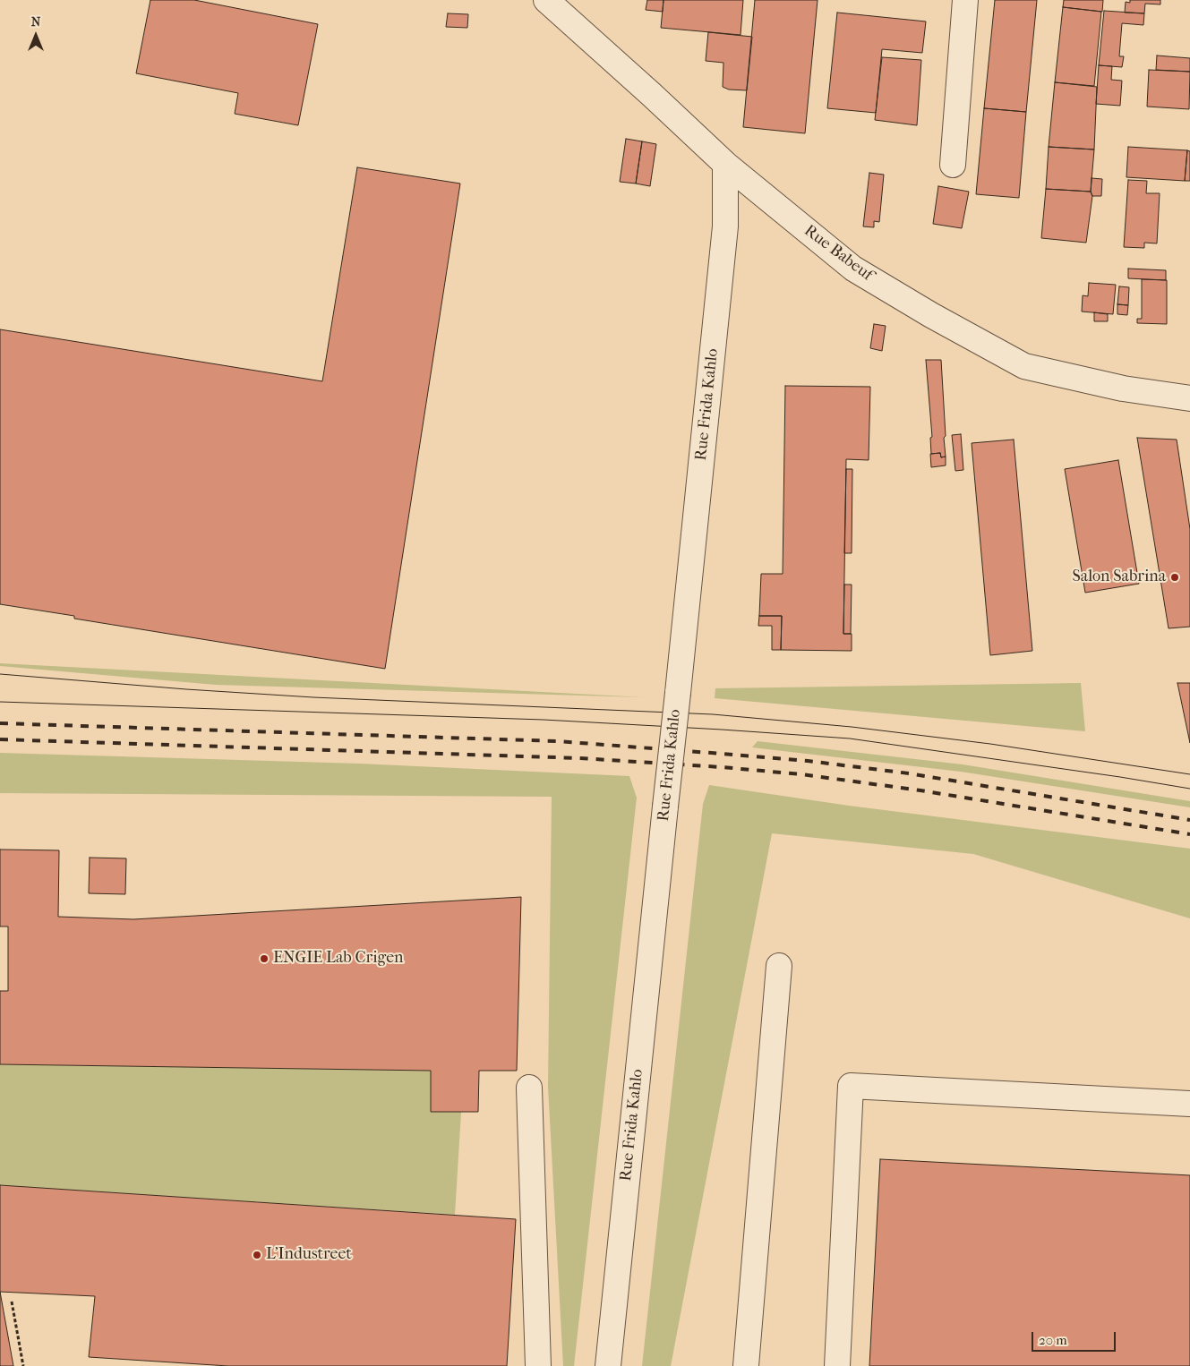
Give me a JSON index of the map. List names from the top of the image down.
{
  "streets": {
    "street": ["Rue Babeuf", "Rue Frida Kahlo"]
  },
  "crossings": [
    ["Rue Babeuf", "Rue Frida Kahlo"]
  ],
  "places": ["Salon Sabrina", "ENGIE Lab Crigen", "L'Industreet"],
  "scale_bar": "20 m",
  "north": "top"
}
